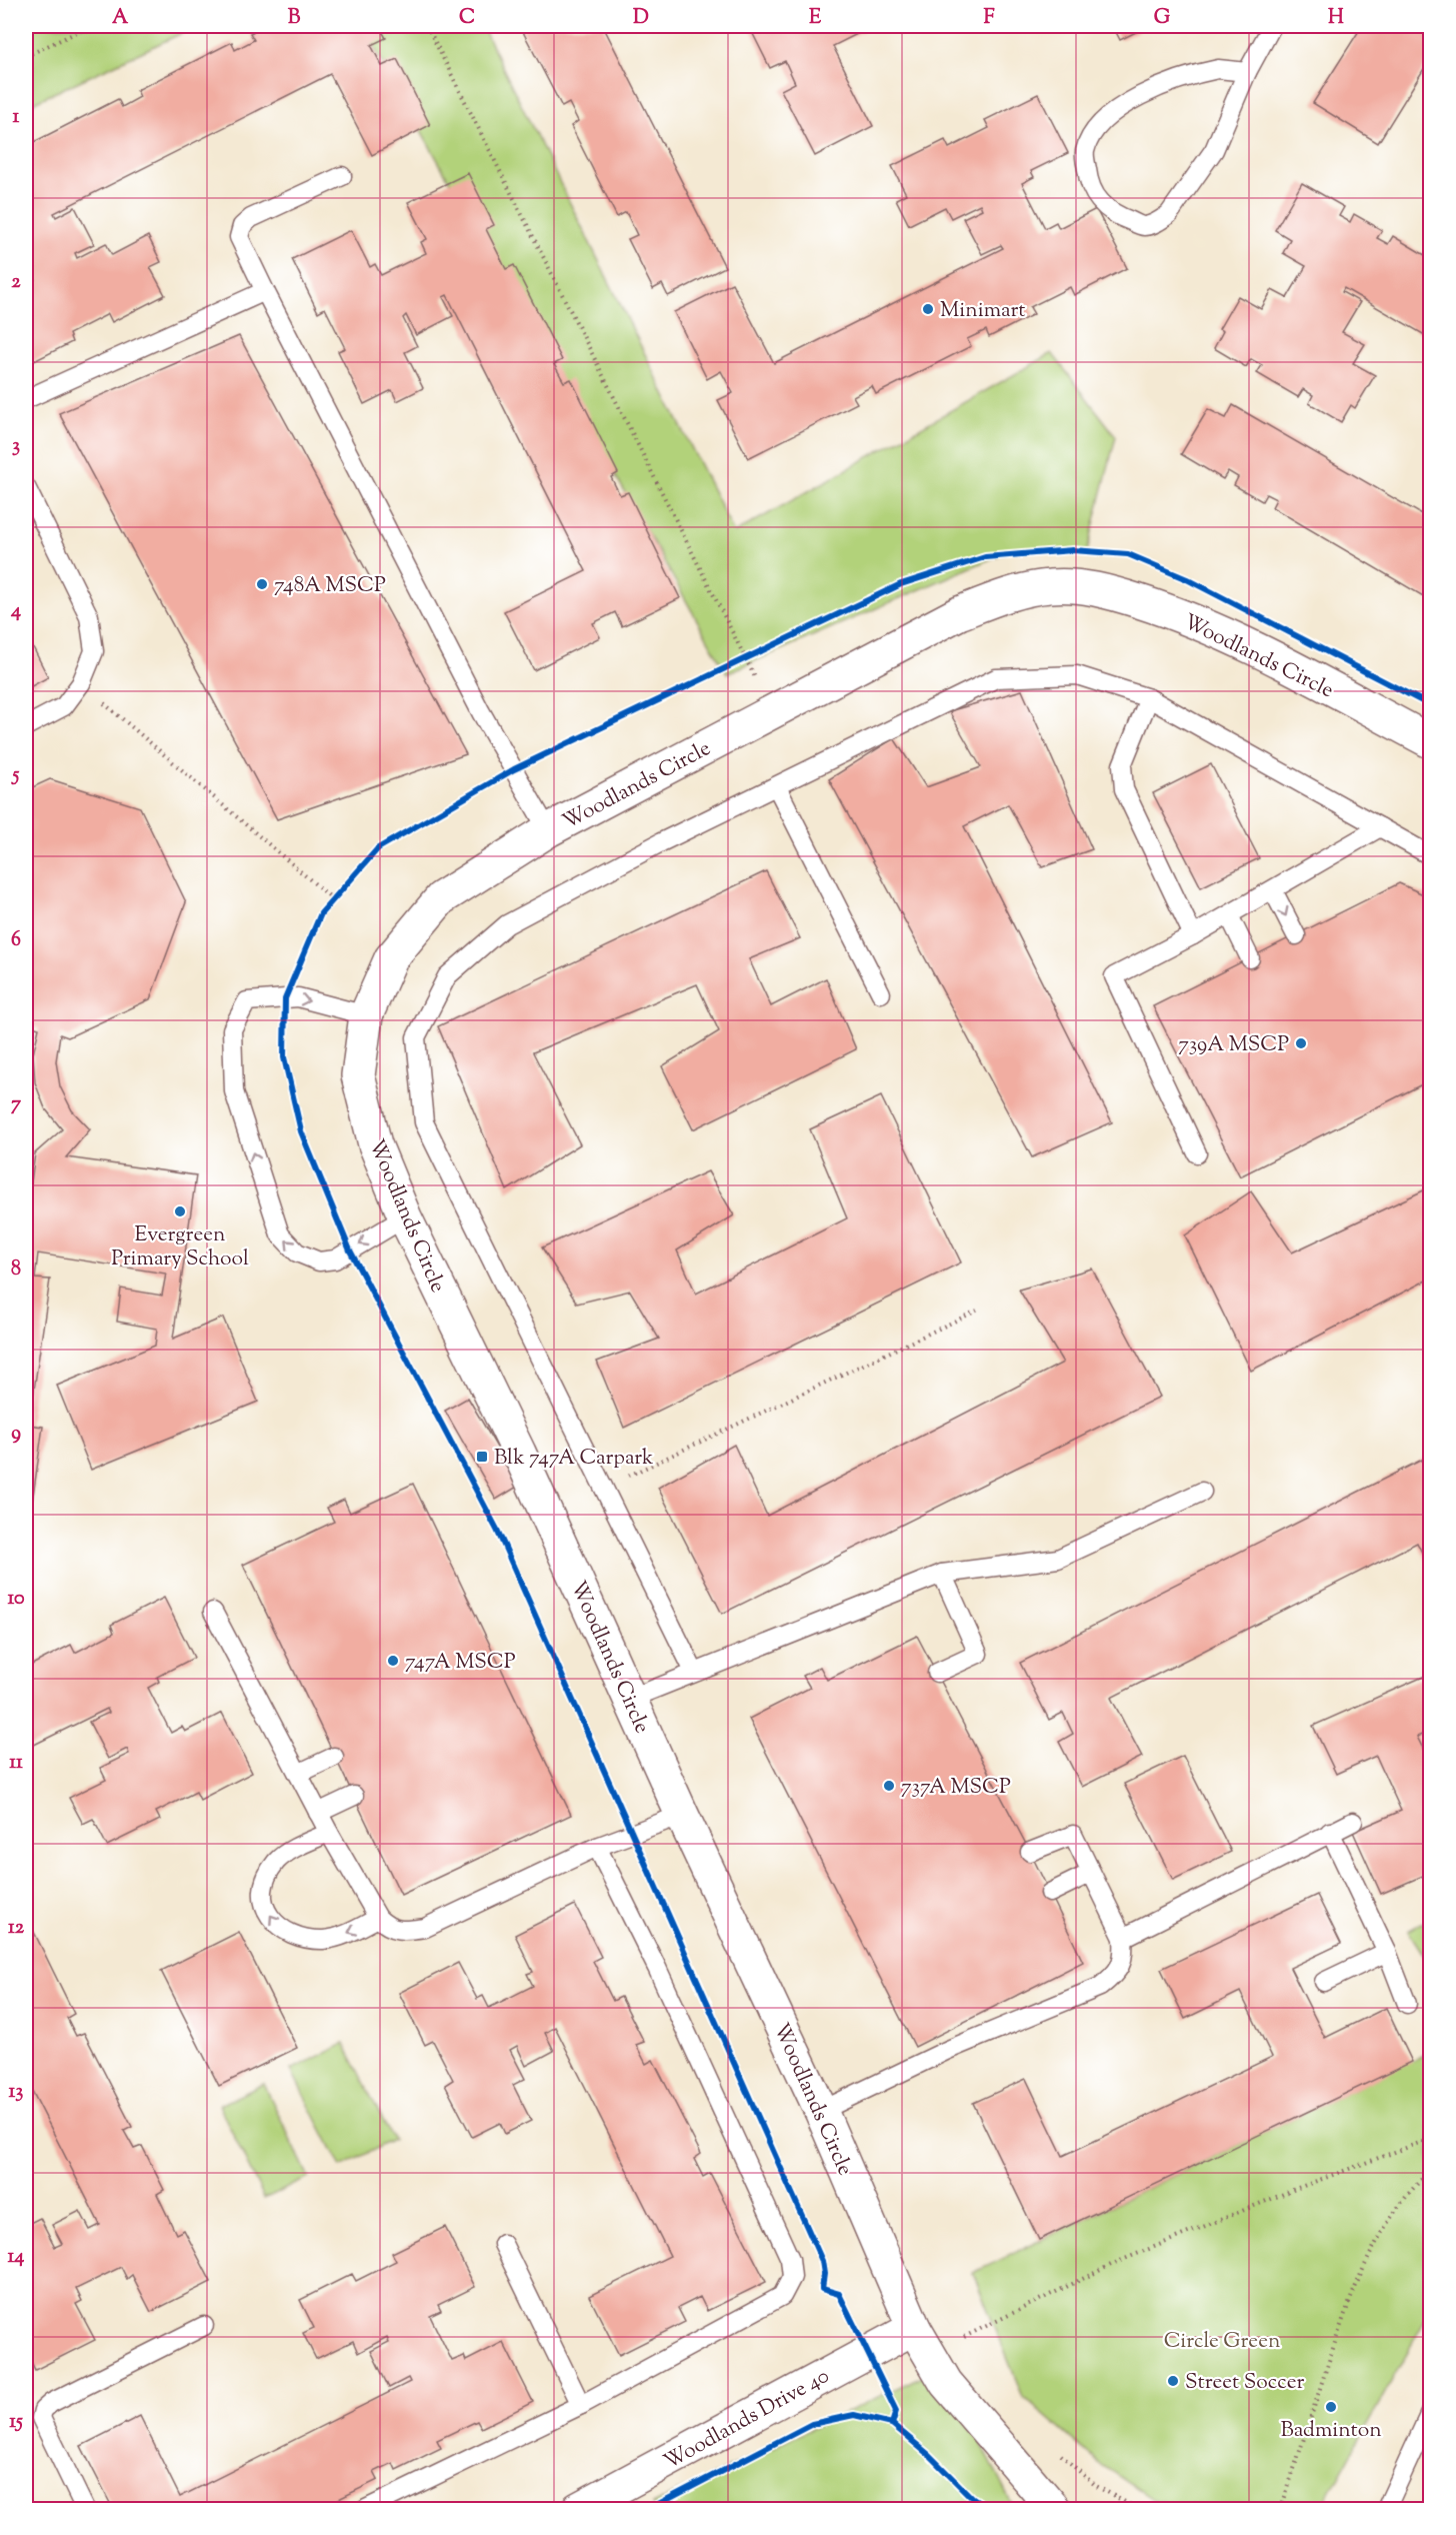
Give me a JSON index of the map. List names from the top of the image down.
{
  "streets": {
    "street": ["Woodlands Circle", "Woodlands Drive 40"]
  },
  "crossings": [
    ["Woodlands Circle", "Woodlands Drive 40"]
  ],
  "parks": ["Circle Green"],
  "places": {
    "other": [
      "Minimart",
      "748A MSCP",
      "739A MSCP",
      "Evergreen Primary School",
      "747A MSCP",
      "737A MSCP",
      "Street Soccer",
      "Badminton"
    ],
    "transit": ["Blk 747A Carpark"]
  },
  "grid": {
    "columns": [
      "A",
      "B",
      "C",
      "D",
      "E",
      "F",
      "G",
      "H"
    ],
    "rows": [
      "1",
      "2",
      "3",
      "4",
      "5",
      "6",
      "7",
      "8",
      "9",
      "10",
      "11",
      "12",
      "13",
      "14",
      "15"
    ]
  }
}
